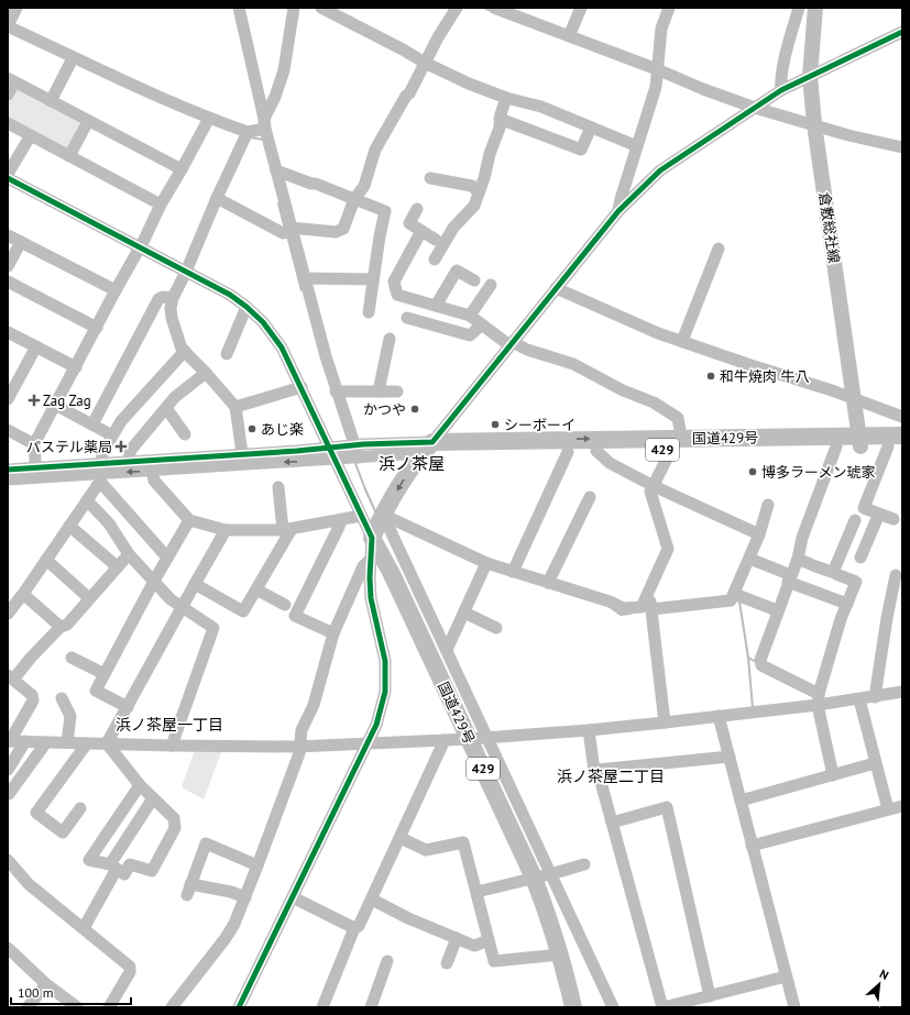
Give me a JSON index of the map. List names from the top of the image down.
{
  "streets": {
    "highway": ["国道429号", "429"],
    "main road": ["倉敷総社線"]
  },
  "crossings": [
    ["倉敷総社線", "国道429号"]
  ],
  "districts": ["浜ノ茶屋", "浜ノ茶屋一丁目", "浜ノ茶屋二丁目"],
  "places": {
    "other": [
      "和牛焼肉 牛八",
      "かつや",
      "シーボーイ",
      "あじ楽",
      "博多ラーメン琥家"
    ],
    "health": ["Zag Zag", "パステル薬局"]
  },
  "scale_bar": "100 m",
  "north": "top right"
}
